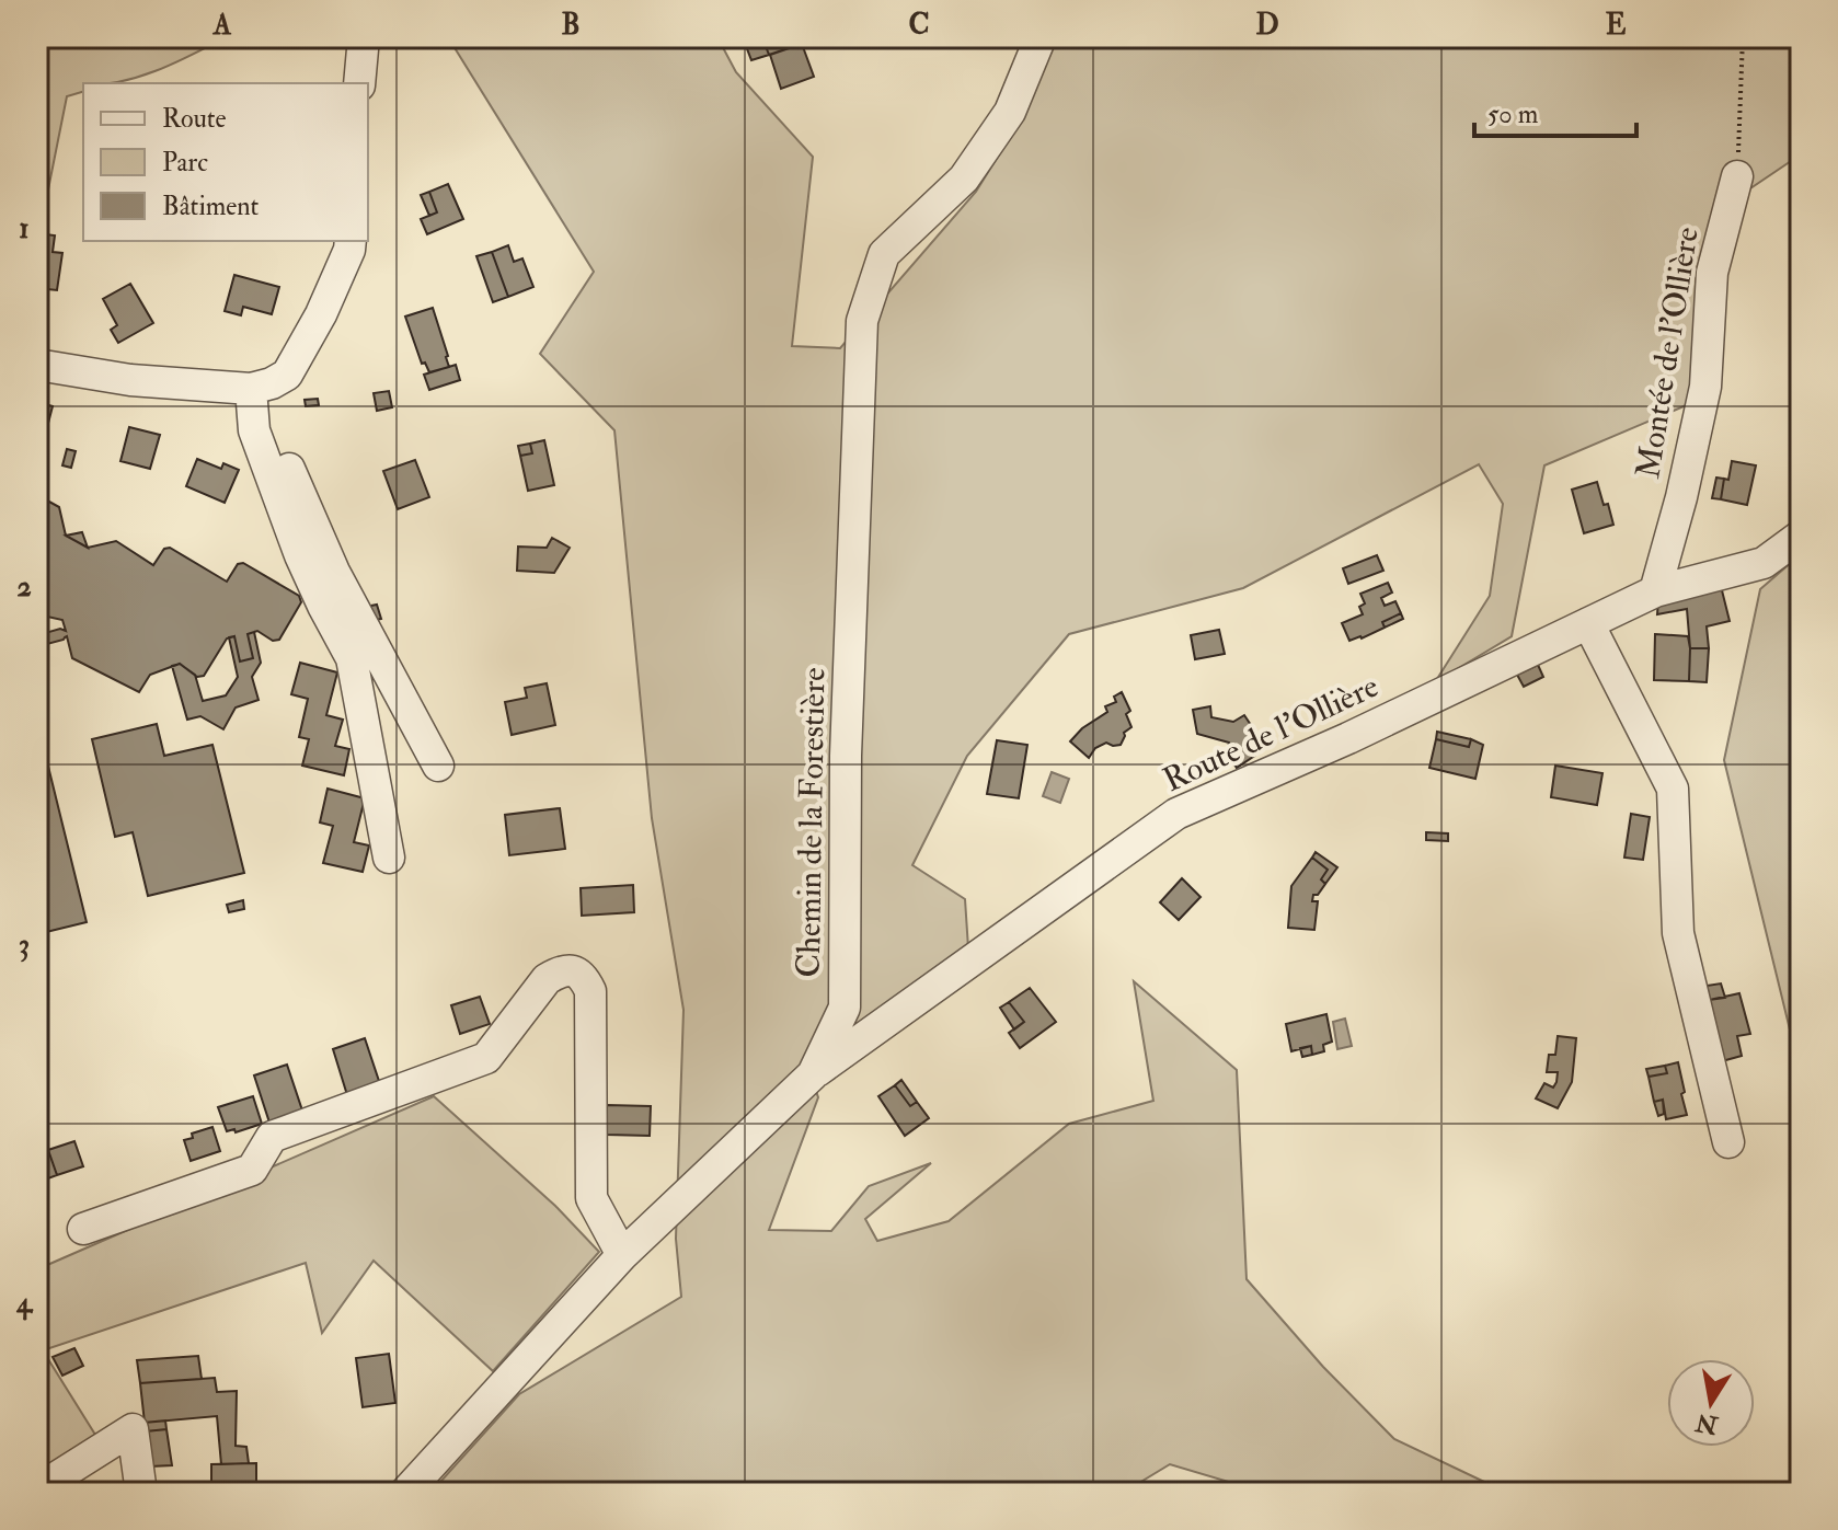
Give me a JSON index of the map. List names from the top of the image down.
{
  "streets": {
    "street": ["Montée de l'Ollière", "Route de l'Ollière", "Chemin de la Forestière"]
  },
  "crossings": [
    ["Montée de l'Ollière", "Route de l'Ollière"],
    ["Route de l'Ollière", "Chemin de la Forestière"]
  ],
  "legend": ["Route", "Parc", "Bâtiment"],
  "scale_bar": "50 m",
  "north": "bottom",
  "grid": {
    "columns": [
      "A",
      "B",
      "C",
      "D",
      "E"
    ],
    "rows": [
      "1",
      "2",
      "3",
      "4"
    ]
  }
}
